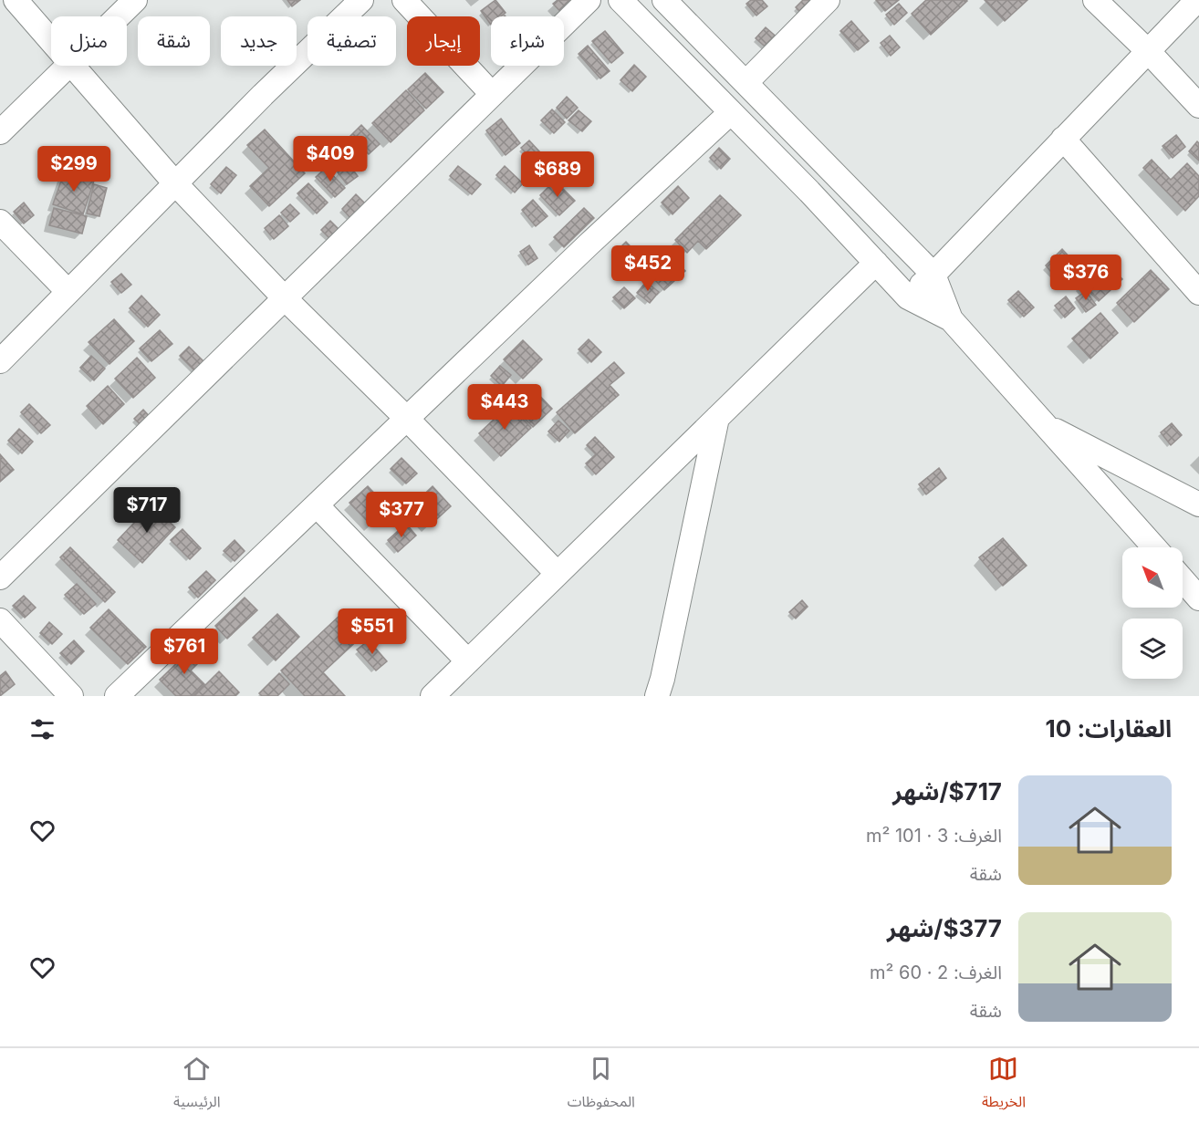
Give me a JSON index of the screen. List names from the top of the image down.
{
  "north": "top left",
  "page": {
    "chip": [
      "شراء",
      "إيجار",
      "تصفية",
      "جديد",
      "شقة",
      "منزل"
    ],
    "price": [
      "$409",
      "$299",
      "$689",
      "$452",
      "$376",
      "$443",
      "$717",
      "$377",
      "$551",
      "$761"
    ],
    "heading": "العقارات: 10",
    "list": [
      {
        "name": "$717/شهر",
        "note": "الغرف: 3 · 101 m² · شقة"
      },
      {
        "name": "$377/شهر",
        "note": "الغرف: 2 · 60 m² · شقة"
      }
    ],
    "tabs": ["الخريطة", "المحفوظات", "الرئيسية"]
  }
}
